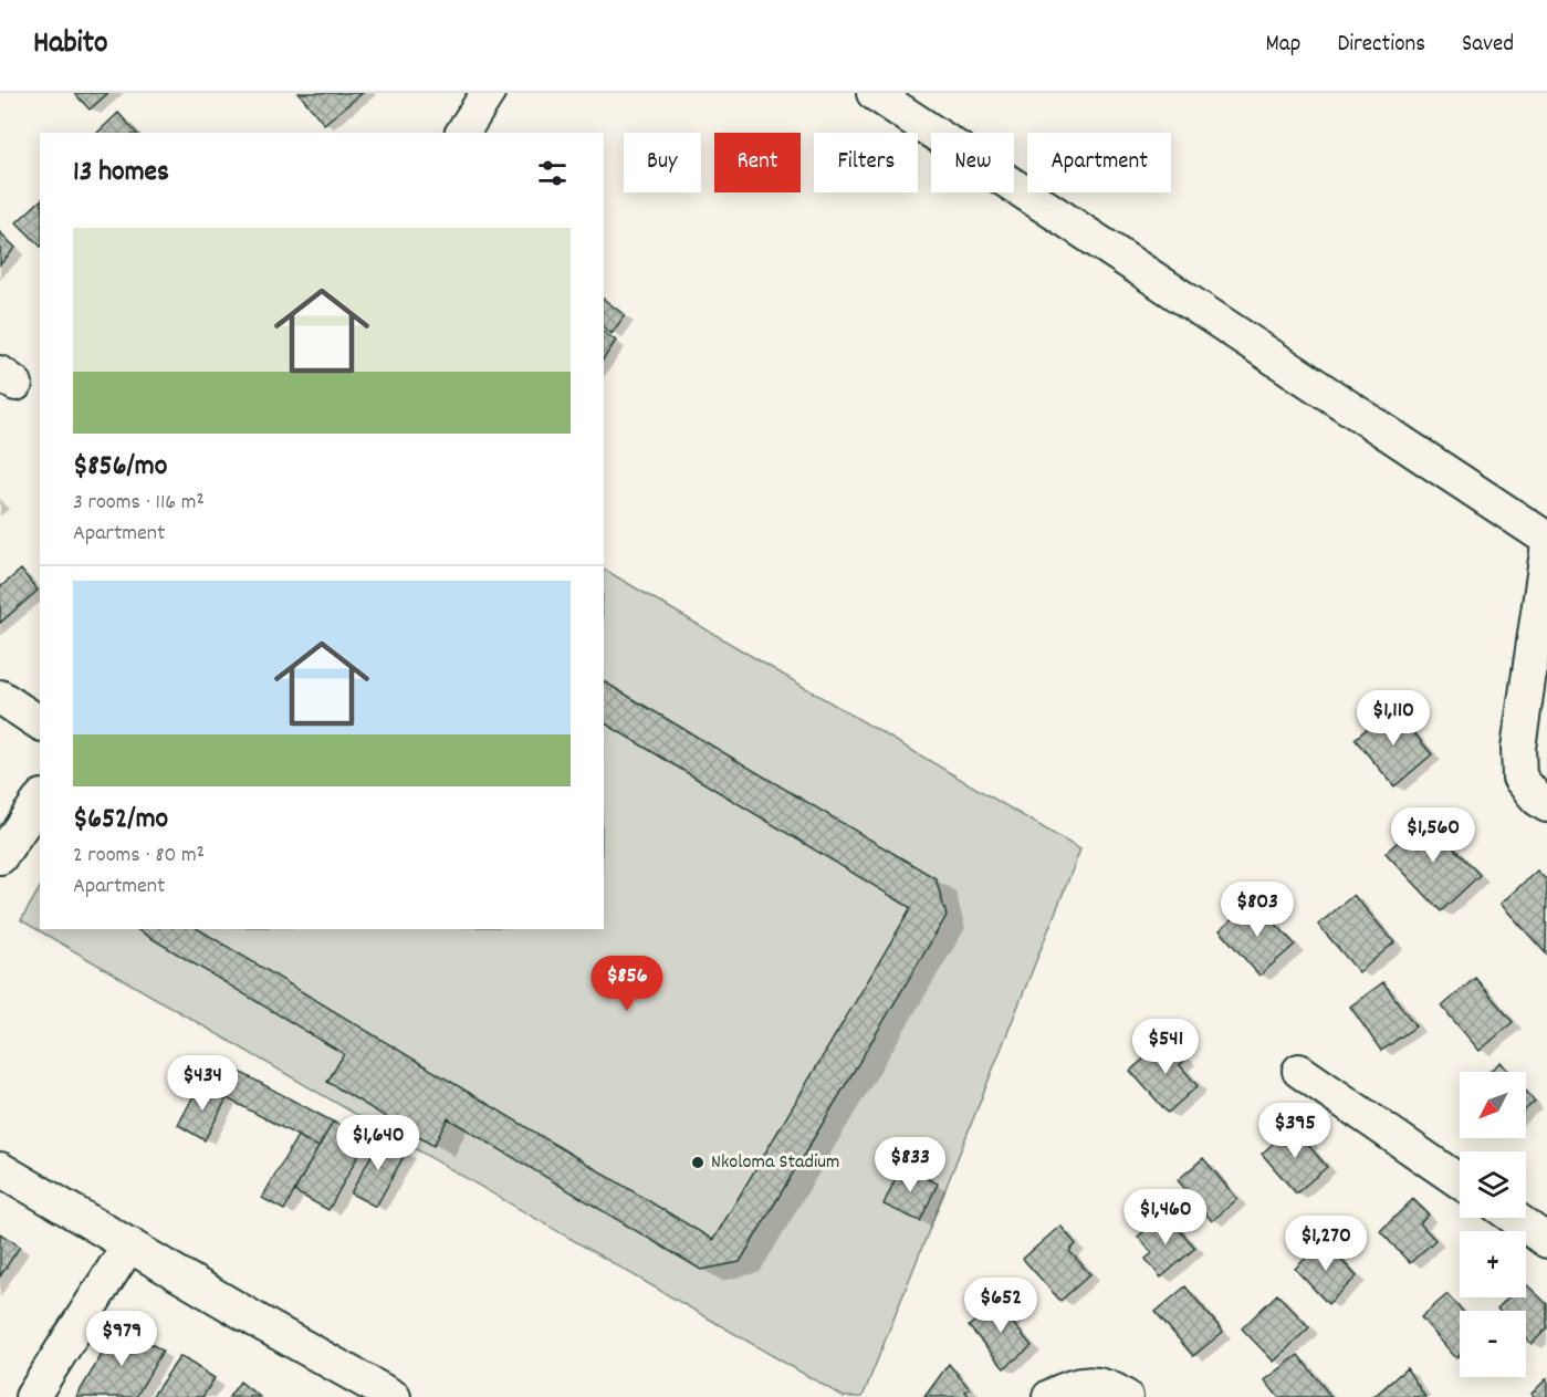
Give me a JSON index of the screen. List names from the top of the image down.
{
  "places": ["Nkoloma Stadium"],
  "north": "bottom left",
  "page": {
    "header": "Habito",
    "nav": ["Map", "Directions", "Saved"],
    "chip": [
      "Buy",
      "Rent",
      "Filters",
      "New",
      "Apartment"
    ],
    "heading": "13 homes",
    "list": [
      {
        "name": "$856/mo",
        "note": "3 rooms · 116 m² · Apartment"
      },
      {
        "name": "$652/mo",
        "note": "2 rooms · 80 m² · Apartment"
      }
    ],
    "price": [
      "$1,110",
      "$1,560",
      "$803",
      "$856",
      "$541",
      "$434",
      "$395",
      "$1,640",
      "$833",
      "$1,460",
      "$1,270",
      "$652",
      "$979"
    ],
    "map_buttons": ["+", "−"]
  }
}
